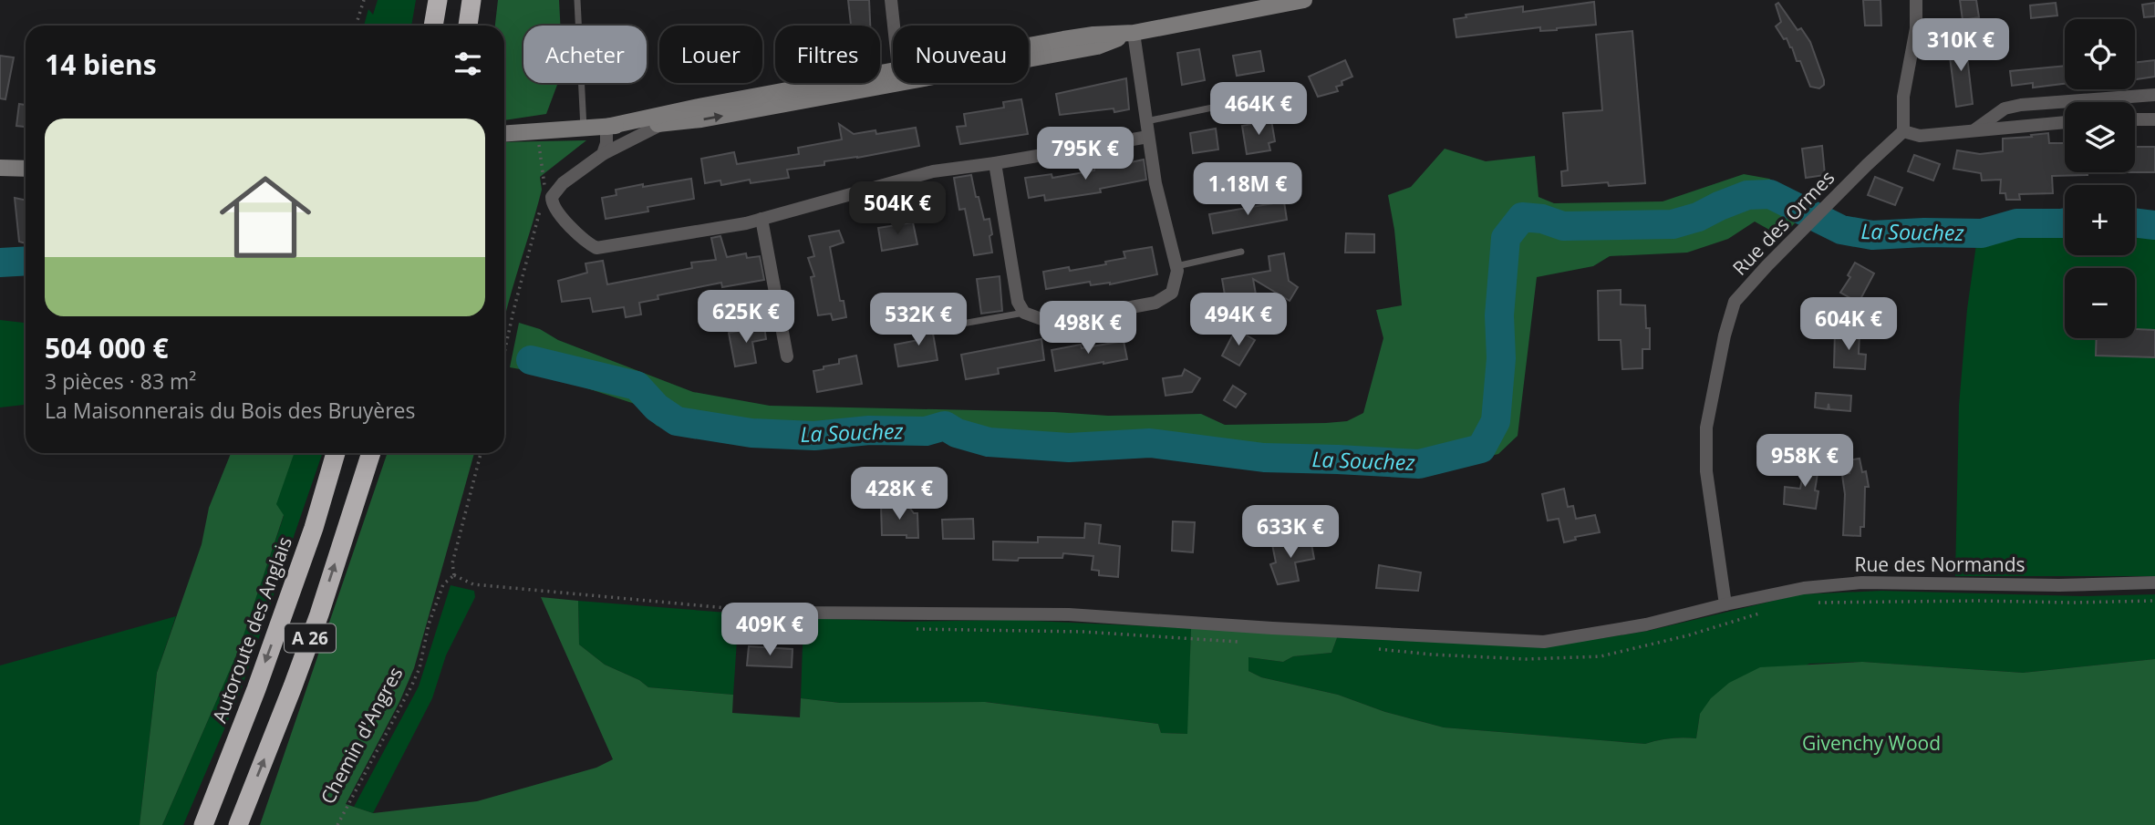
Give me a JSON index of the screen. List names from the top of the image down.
{
  "streets": {
    "highway": ["Autoroute des Anglais", "A 26"],
    "street": ["Rue des Ormes", "Rue des Normands"],
    "path": ["Chemin d'Angres"]
  },
  "crossings": [
    ["Rue des Ormes", "Rue des Normands"]
  ],
  "water": ["La Souchez"],
  "parks": ["Givenchy Wood"],
  "page": {
    "price": [
      "310K €",
      "464K €",
      "795K €",
      "1.18M €",
      "504K €",
      "625K €",
      "532K €",
      "494K €",
      "604K €",
      "498K €",
      "958K €",
      "428K €",
      "633K €",
      "409K €"
    ],
    "map_buttons": ["+", "−"],
    "chip": [
      "Acheter",
      "Louer",
      "Filtres",
      "Nouveau"
    ],
    "heading": "14 biens",
    "list": [
      {
        "name": "504 000 €",
        "note": "3 pièces · 83 m² · La Maisonnerais du Bois des Bruyères"
      }
    ]
  }
}
